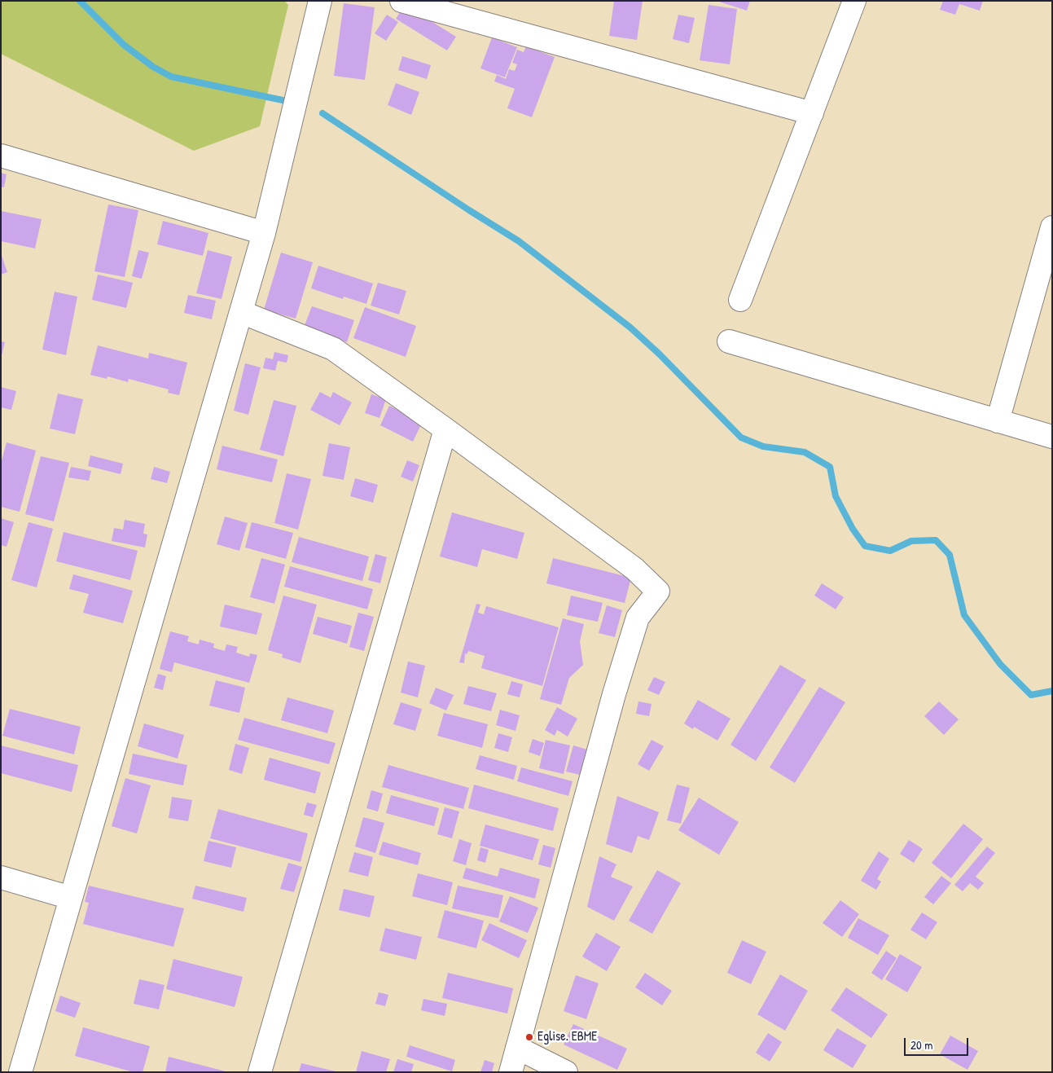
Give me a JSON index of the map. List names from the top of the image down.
{
  "places": ["Eglise. EBME"],
  "scale_bar": "20 m"
}
